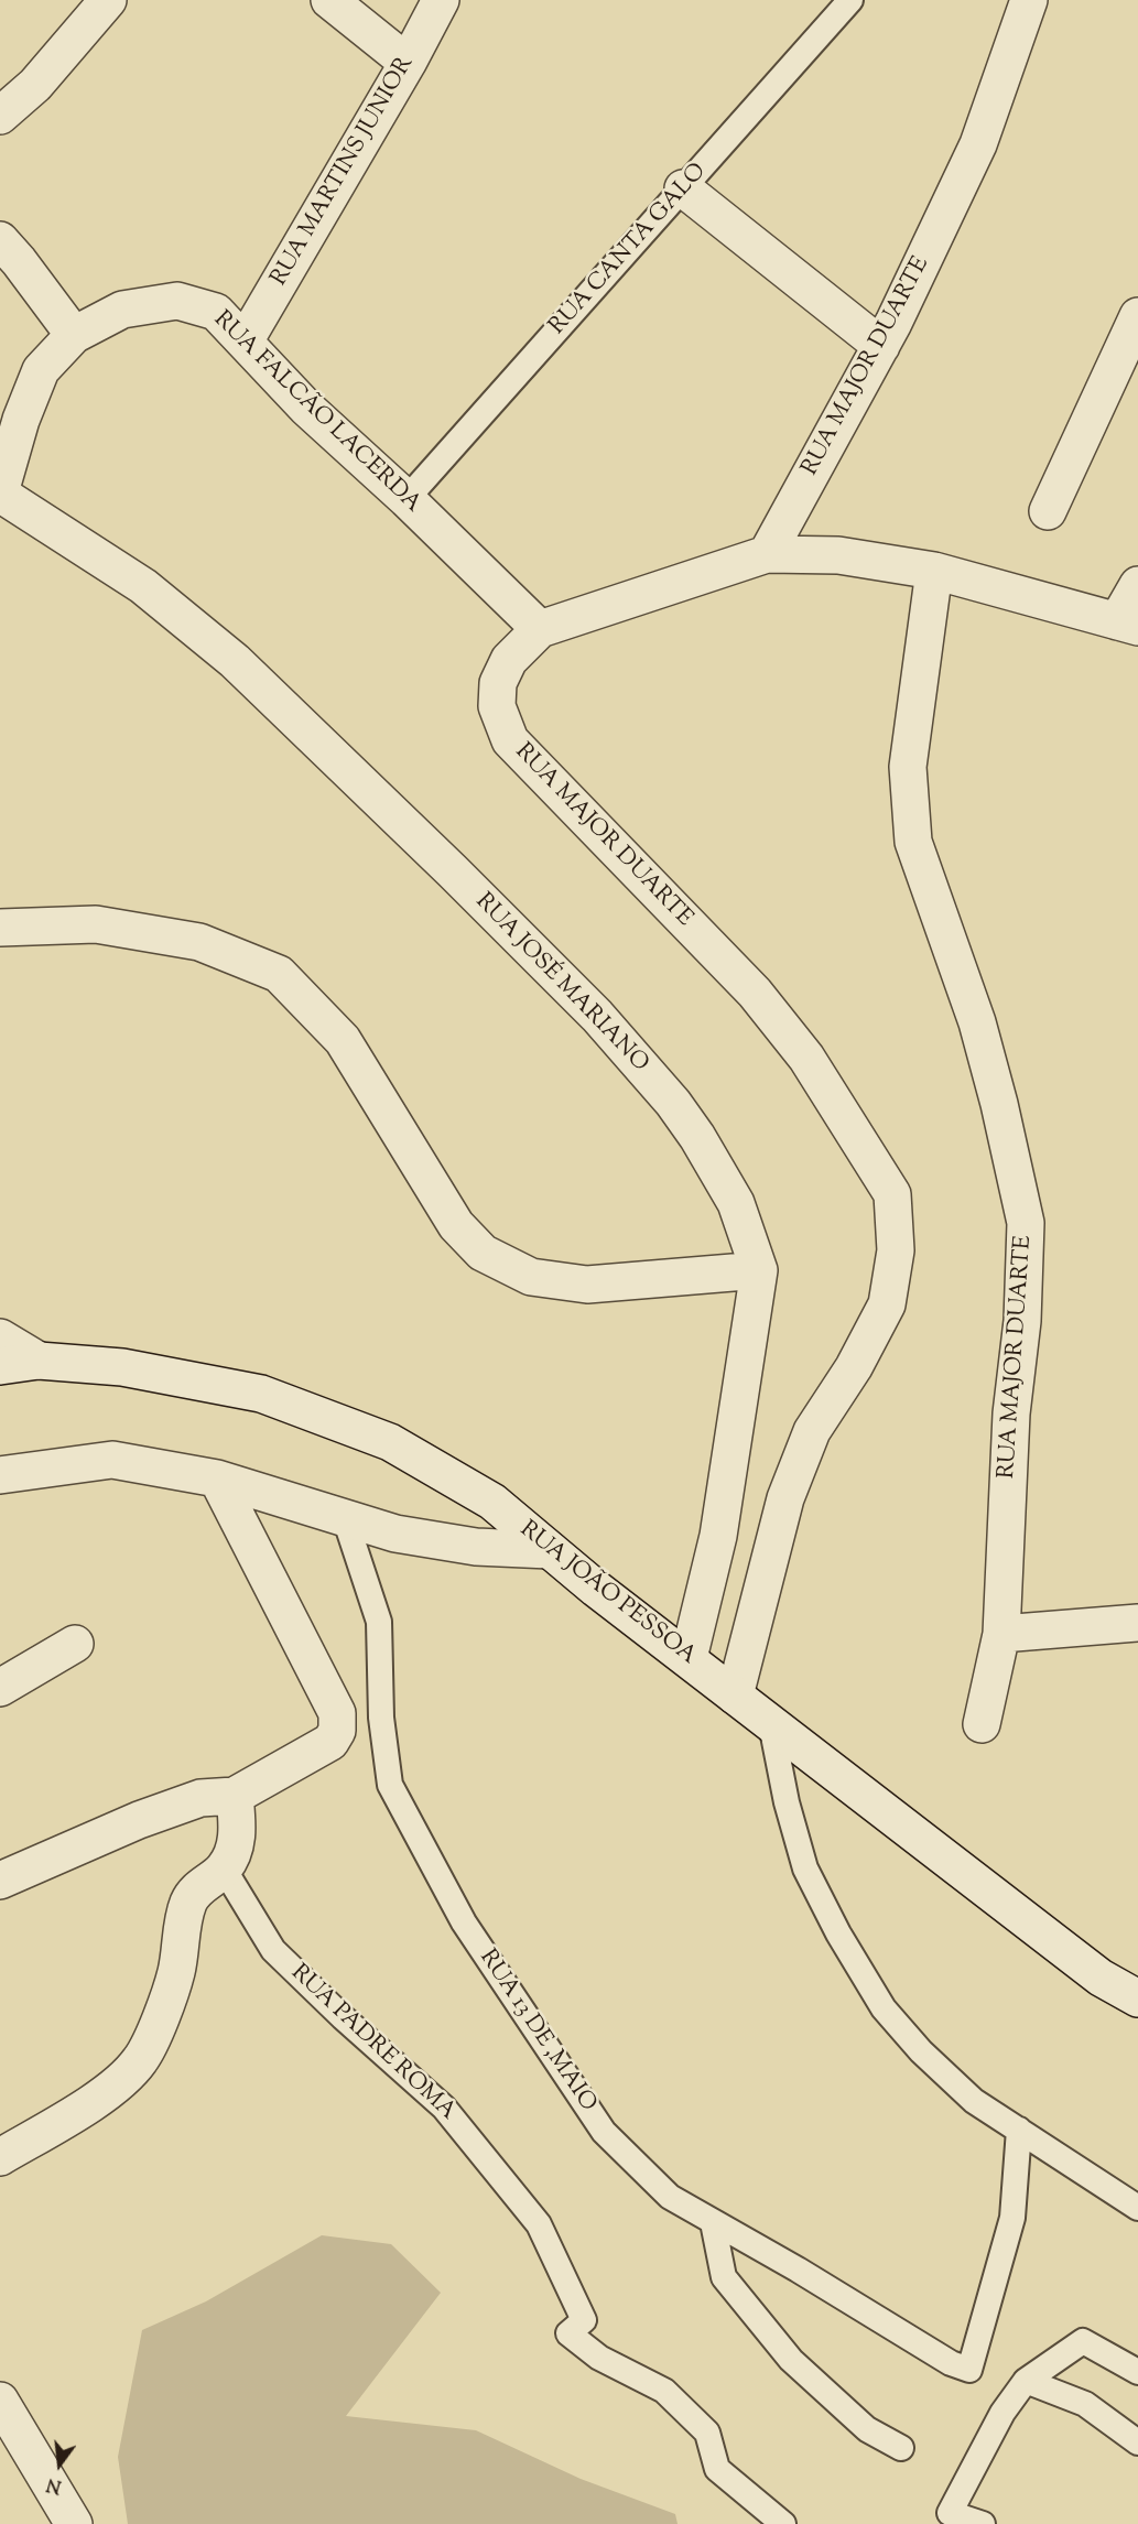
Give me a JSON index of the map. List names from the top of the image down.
{
  "streets": {
    "street": [
      "RUA MARTINS JUNIOR",
      "RUA MAJOR DUARTE",
      "RUA FALCÃO LACERDA",
      "RUA JOSÉ MARIANO",
      "RUA JOÃO PESSOA"
    ],
    "lane": ["RUA CANTA GALO", "RUA 13 DE ,MAIO", "RUA PADRE ROMA"]
  },
  "crossings": [
    ["RUA MARTINS JUNIOR", "RUA FALCÃO LACERDA"],
    ["RUA CANTA GALO", "RUA FALCÃO LACERDA"],
    ["RUA MAJOR DUARTE", "RUA FALCÃO LACERDA"],
    ["RUA MAJOR DUARTE", "RUA JOÃO PESSOA"],
    ["RUA FALCÃO LACERDA", "RUA JOSÉ MARIANO"],
    ["RUA JOSÉ MARIANO", "RUA JOÃO PESSOA"]
  ],
  "north": "bottom"
}
